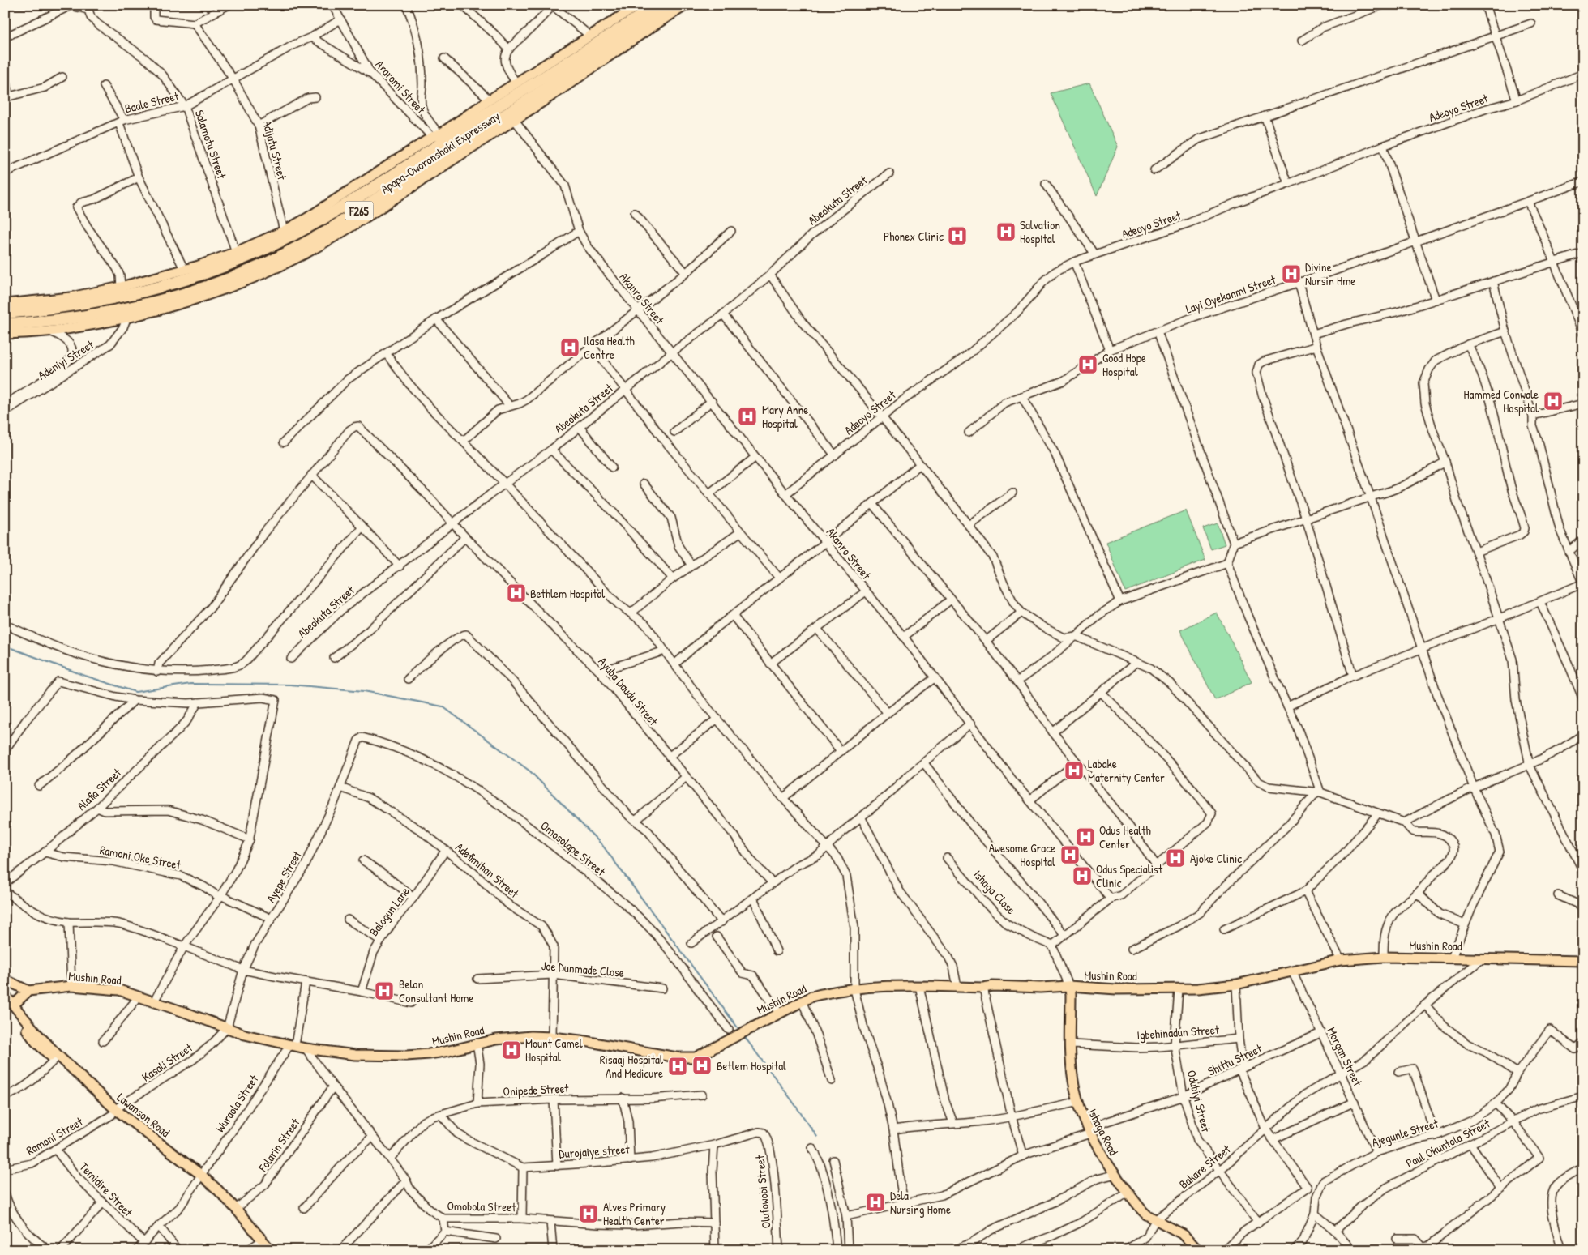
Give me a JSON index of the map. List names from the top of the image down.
{
  "streets": {
    "highway": ["Apapa-Oworonshoki Expressway", "F265"],
    "main road": ["Mushin Road", "Lawanson Road", "Ishaga Road"],
    "street": [
      "Araromi Street",
      "Baale Street",
      "Adeoyo Street",
      "Salamotu Street",
      "Adijatu Street",
      "Abeokuta Street",
      "Layi Oyekanmi Street",
      "Akanro Street",
      "Adeniyi Street",
      "Ayuba Daudu Street",
      "Alafia Street",
      "Omosolape Street",
      "Ramoni Oke Street",
      "Adefimihan Street",
      "Ayepe Street",
      "Ishaga Close",
      "Balogun Lane",
      "Joe Dunmade Close",
      "Igbehinadun Street",
      "Morgan Street",
      "Shittu Street",
      "Kasali Street",
      "Onipede Street",
      "Odubiyi Street",
      "Wuraola Street",
      "Ajegunle Street",
      "Ramoni Street",
      "Paul Okuntola Street",
      "Folarin Street",
      "Durojaiye street",
      "Bakare Street",
      "Temidire Street",
      "Olufowobi Street",
      "Omobola Street"
    ]
  },
  "crossings": [
    ["Araromi Street", "Baale Street"],
    ["Araromi Street", "Apapa-Oworonshoki Expressway"],
    ["Baale Street", "Salamotu Street"],
    ["Baale Street", "Adijatu Street"],
    ["Adeoyo Street", "Akanro Street"],
    ["Salamotu Street", "Apapa-Oworonshoki Expressway"],
    ["Adijatu Street", "Apapa-Oworonshoki Expressway"],
    ["Apapa-Oworonshoki Expressway", "Akanro Street"],
    ["Apapa-Oworonshoki Expressway", "Adeniyi Street"],
    ["Abeokuta Street", "Akanro Street"],
    ["Abeokuta Street", "Ayuba Daudu Street"],
    ["Alafia Street", "Ramoni Oke Street"],
    ["Omosolape Street", "Ayepe Street"],
    ["Omosolape Street", "Mushin Road"],
    ["Ramoni Oke Street", "Ayepe Street"],
    ["Adefimihan Street", "Ayepe Street"],
    ["Adefimihan Street", "Balogun Lane"],
    ["Adefimihan Street", "Mushin Road"],
    ["Adefimihan Street", "Joe Dunmade Close"],
    ["Ayepe Street", "Mushin Road"],
    ["Ayepe Street", "Kasali Street"],
    ["Mushin Road", "Morgan Street"],
    ["Mushin Road", "Kasali Street"],
    ["Mushin Road", "Odubiyi Street"],
    ["Mushin Road", "Wuraola Street"],
    ["Mushin Road", "Ishaga Road"],
    ["Mushin Road", "Bakare Street"],
    ["Mushin Road", "Omobola Street"],
    ["Igbehinadun Street", "Odubiyi Street"],
    ["Igbehinadun Street", "Ishaga Road"],
    ["Morgan Street", "Shittu Street"],
    ["Morgan Street", "Ajegunle Street"],
    ["Morgan Street", "Bakare Street"],
    ["Shittu Street", "Odubiyi Street"],
    ["Shittu Street", "Ishaga Road"],
    ["Kasali Street", "Lawanson Road"],
    ["Kasali Street", "Ramoni Street"],
    ["Onipede Street", "Durojaiye street"],
    ["Onipede Street", "Omobola Street"],
    ["Odubiyi Street", "Ajegunle Street"],
    ["Odubiyi Street", "Bakare Street"],
    ["Wuraola Street", "Lawanson Road"],
    ["Wuraola Street", "Temidire Street"],
    ["Lawanson Road", "Ramoni Street"],
    ["Lawanson Road", "Folarin Street"],
    ["Ishaga Road", "Bakare Street"],
    ["Ramoni Street", "Temidire Street"],
    ["Folarin Street", "Omobola Street"],
    ["Durojaiye street", "Olufowobi Street"]
  ],
  "places": {
    "hospital": [
      "Salvation Hospital",
      "Phonex Clinic",
      "Divine Nursin Hme",
      "Ilasa Health Centre",
      "Good Hope Hospital",
      "Hammed Conwale Hospital",
      "Mary Anne Hospital",
      "Bethlem Hospital",
      "Labake Maternity Center",
      "Odus Health Center",
      "Awesome Grace Hospital",
      "Ajoke Clinic",
      "Odus Specialist Clinic",
      "Belan Consultant Home",
      "Mount Camel Hospital",
      "Betlem Hospital",
      "Risaaj Hospital And Medicure",
      "Dela Nursing Home",
      "Alves Primary Health Center"
    ]
  }
}
